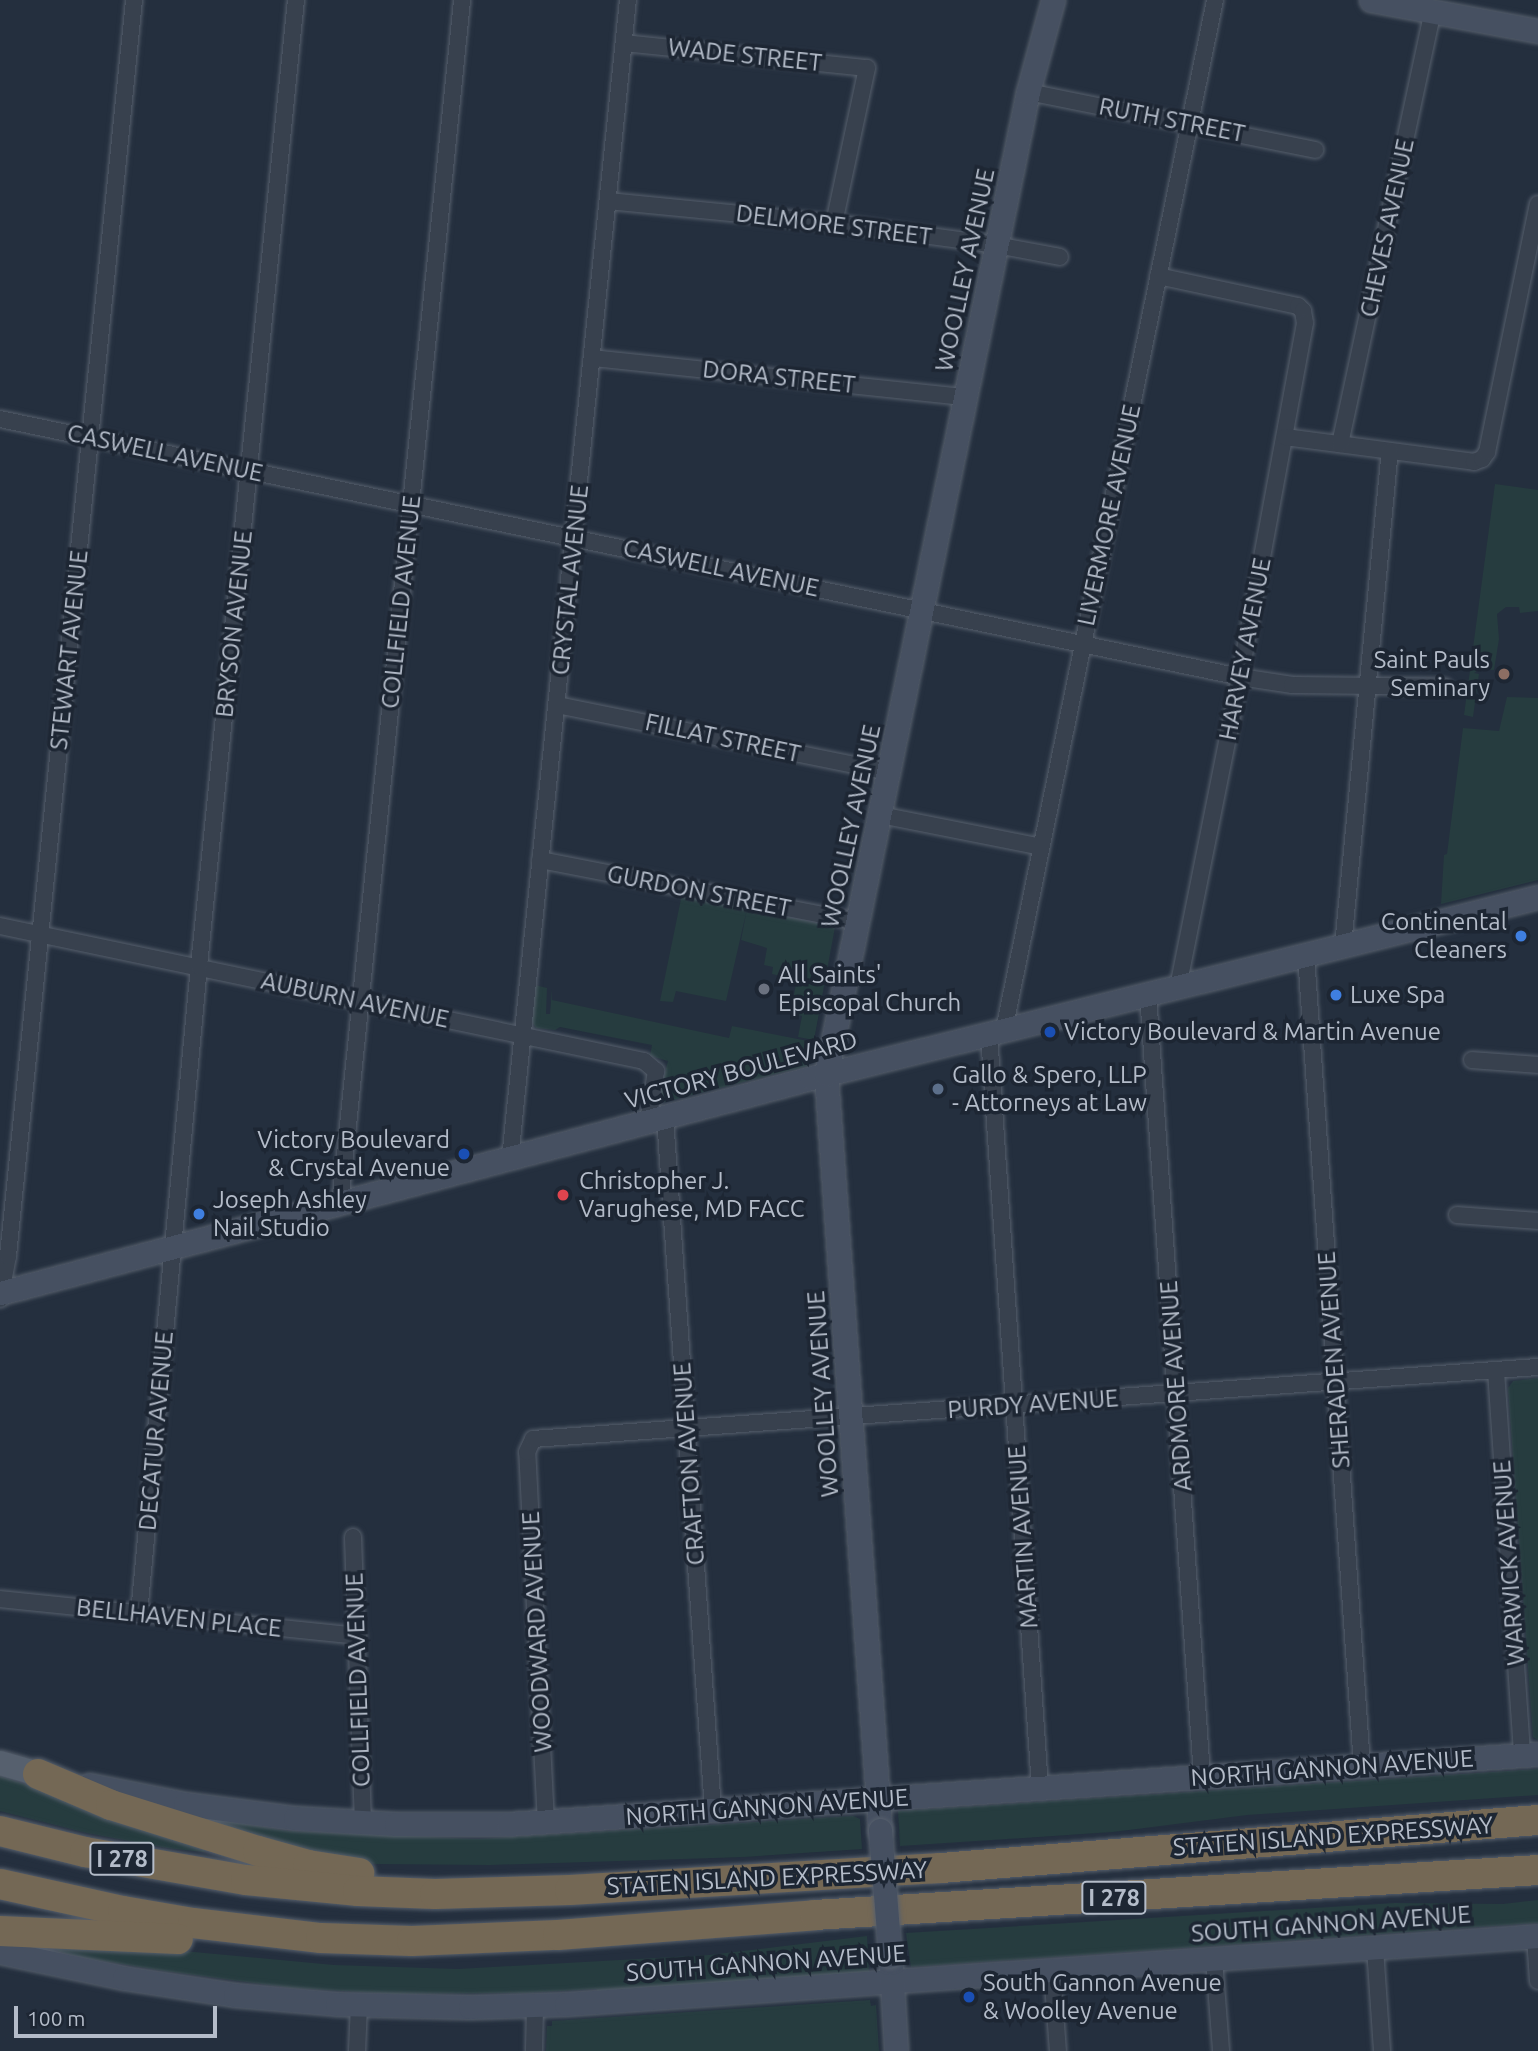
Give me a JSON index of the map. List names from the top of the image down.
{
  "streets": {
    "highway": ["STATEN ISLAND EXPRESSWAY", "I 278"],
    "main road": [
      "WOOLLEY AVENUE",
      "VICTORY BOULEVARD",
      "NORTH GANNON AVENUE",
      "SOUTH GANNON AVENUE"
    ],
    "street": [
      "WADE STREET",
      "RUTH STREET",
      "DELMORE STREET",
      "CHEVES AVENUE",
      "DORA STREET",
      "CASWELL AVENUE",
      "LIVERMORE AVENUE",
      "CRYSTAL AVENUE",
      "COLLFIELD AVENUE",
      "BRYSON AVENUE",
      "HARVEY AVENUE",
      "STEWART AVENUE",
      "FILLAT STREET",
      "GURDON STREET",
      "AUBURN AVENUE",
      "SHERADEN AVENUE",
      "ARDMORE AVENUE",
      "PURDY AVENUE",
      "DECATUR AVENUE",
      "CRAFTON AVENUE",
      "MARTIN AVENUE",
      "WARWICK AVENUE",
      "BELLHAVEN PLACE",
      "WOODWARD AVENUE"
    ]
  },
  "crossings": [
    ["WADE STREET", "DELMORE STREET"],
    ["WADE STREET", "CRYSTAL AVENUE"],
    ["RUTH STREET", "WOOLLEY AVENUE"],
    ["RUTH STREET", "LIVERMORE AVENUE"],
    ["DELMORE STREET", "WOOLLEY AVENUE"],
    ["DELMORE STREET", "CRYSTAL AVENUE"],
    ["WOOLLEY AVENUE", "DORA STREET"],
    ["WOOLLEY AVENUE", "CASWELL AVENUE"],
    ["WOOLLEY AVENUE", "FILLAT STREET"],
    ["WOOLLEY AVENUE", "GURDON STREET"],
    ["WOOLLEY AVENUE", "VICTORY BOULEVARD"],
    ["WOOLLEY AVENUE", "PURDY AVENUE"],
    ["WOOLLEY AVENUE", "NORTH GANNON AVENUE"],
    ["WOOLLEY AVENUE", "SOUTH GANNON AVENUE"],
    ["DORA STREET", "CRYSTAL AVENUE"],
    ["CASWELL AVENUE", "LIVERMORE AVENUE"],
    ["CASWELL AVENUE", "CRYSTAL AVENUE"],
    ["CASWELL AVENUE", "COLLFIELD AVENUE"],
    ["CASWELL AVENUE", "BRYSON AVENUE"],
    ["CASWELL AVENUE", "HARVEY AVENUE"],
    ["CASWELL AVENUE", "STEWART AVENUE"],
    ["LIVERMORE AVENUE", "HARVEY AVENUE"],
    ["LIVERMORE AVENUE", "VICTORY BOULEVARD"],
    ["LIVERMORE AVENUE", "MARTIN AVENUE"],
    ["CRYSTAL AVENUE", "FILLAT STREET"],
    ["CRYSTAL AVENUE", "GURDON STREET"],
    ["CRYSTAL AVENUE", "AUBURN AVENUE"],
    ["CRYSTAL AVENUE", "VICTORY BOULEVARD"],
    ["COLLFIELD AVENUE", "AUBURN AVENUE"],
    ["COLLFIELD AVENUE", "VICTORY BOULEVARD"],
    ["COLLFIELD AVENUE", "BELLHAVEN PLACE"],
    ["COLLFIELD AVENUE", "NORTH GANNON AVENUE"],
    ["BRYSON AVENUE", "AUBURN AVENUE"],
    ["BRYSON AVENUE", "VICTORY BOULEVARD"],
    ["BRYSON AVENUE", "DECATUR AVENUE"],
    ["HARVEY AVENUE", "VICTORY BOULEVARD"],
    ["STEWART AVENUE", "AUBURN AVENUE"],
    ["STEWART AVENUE", "VICTORY BOULEVARD"],
    ["AUBURN AVENUE", "VICTORY BOULEVARD"],
    ["AUBURN AVENUE", "CRAFTON AVENUE"],
    ["VICTORY BOULEVARD", "SHERADEN AVENUE"],
    ["VICTORY BOULEVARD", "ARDMORE AVENUE"],
    ["VICTORY BOULEVARD", "DECATUR AVENUE"],
    ["VICTORY BOULEVARD", "CRAFTON AVENUE"],
    ["VICTORY BOULEVARD", "MARTIN AVENUE"],
    ["SHERADEN AVENUE", "PURDY AVENUE"],
    ["SHERADEN AVENUE", "NORTH GANNON AVENUE"],
    ["ARDMORE AVENUE", "PURDY AVENUE"],
    ["ARDMORE AVENUE", "NORTH GANNON AVENUE"],
    ["PURDY AVENUE", "CRAFTON AVENUE"],
    ["PURDY AVENUE", "MARTIN AVENUE"],
    ["PURDY AVENUE", "WARWICK AVENUE"],
    ["PURDY AVENUE", "WOODWARD AVENUE"],
    ["DECATUR AVENUE", "BELLHAVEN PLACE"],
    ["CRAFTON AVENUE", "NORTH GANNON AVENUE"],
    ["MARTIN AVENUE", "NORTH GANNON AVENUE"],
    ["WARWICK AVENUE", "NORTH GANNON AVENUE"],
    ["WOODWARD AVENUE", "NORTH GANNON AVENUE"]
  ],
  "places": [
    "Saint Pauls Seminary",
    "Continental Cleaners",
    "All Saints' Episcopal Church",
    "Luxe Spa",
    "Victory Boulevard & Martin Avenue",
    "Gallo & Spero, LLP - Attorneys at Law",
    "Victory Boulevard & Crystal Avenue",
    "Christopher J. Varughese, MD FACC",
    "Joseph Ashley Nail Studio",
    "South Gannon Avenue & Woolley Avenue"
  ],
  "scale_bar": "100 m"
}
